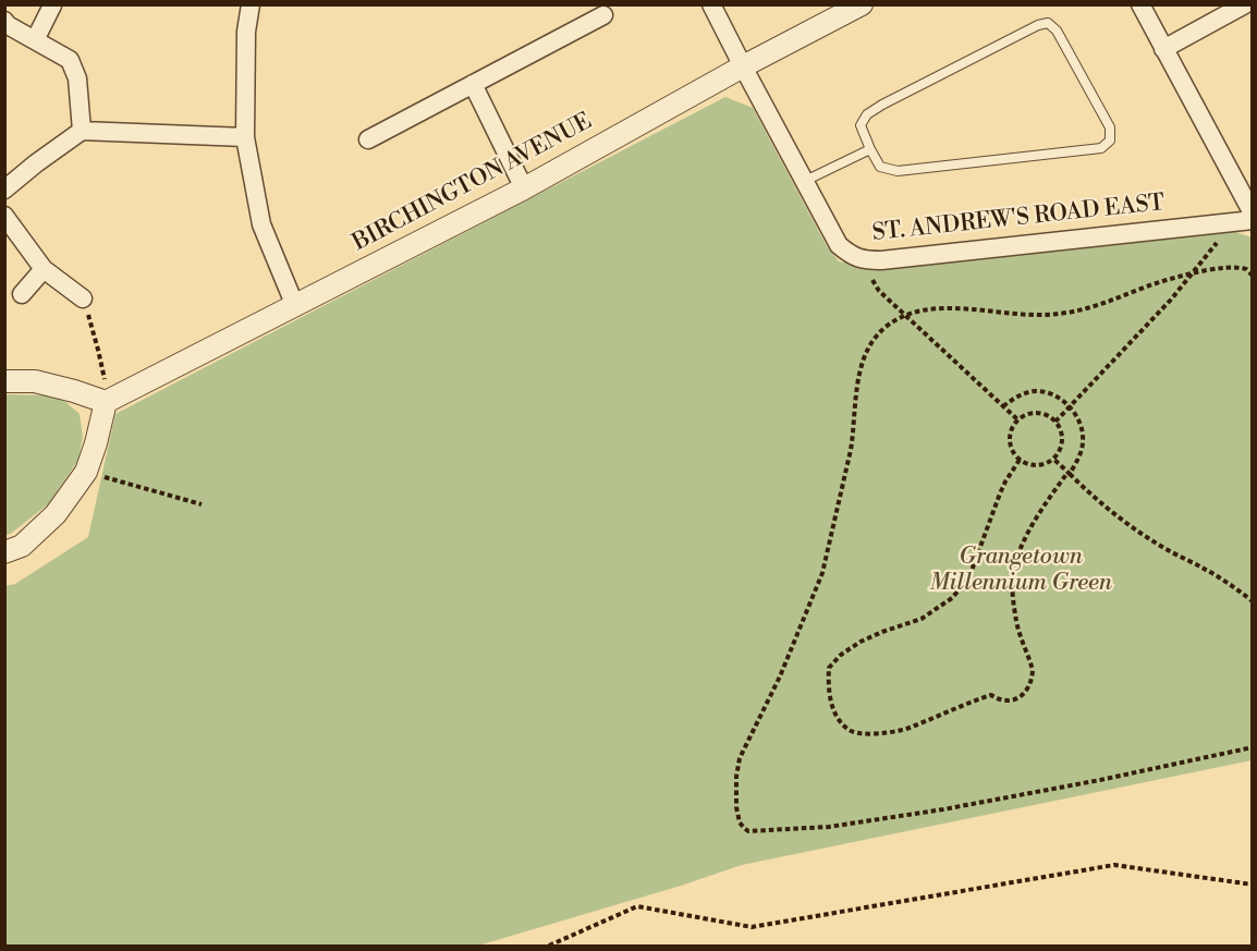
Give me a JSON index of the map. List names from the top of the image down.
{
  "streets": {
    "street": ["BIRCHINGTON AVENUE", "ST. ANDREW'S ROAD EAST"]
  },
  "crossings": [
    ["BIRCHINGTON AVENUE", "ST. ANDREW'S ROAD EAST"]
  ],
  "parks": ["Grangetown Millennium Green"]
}
